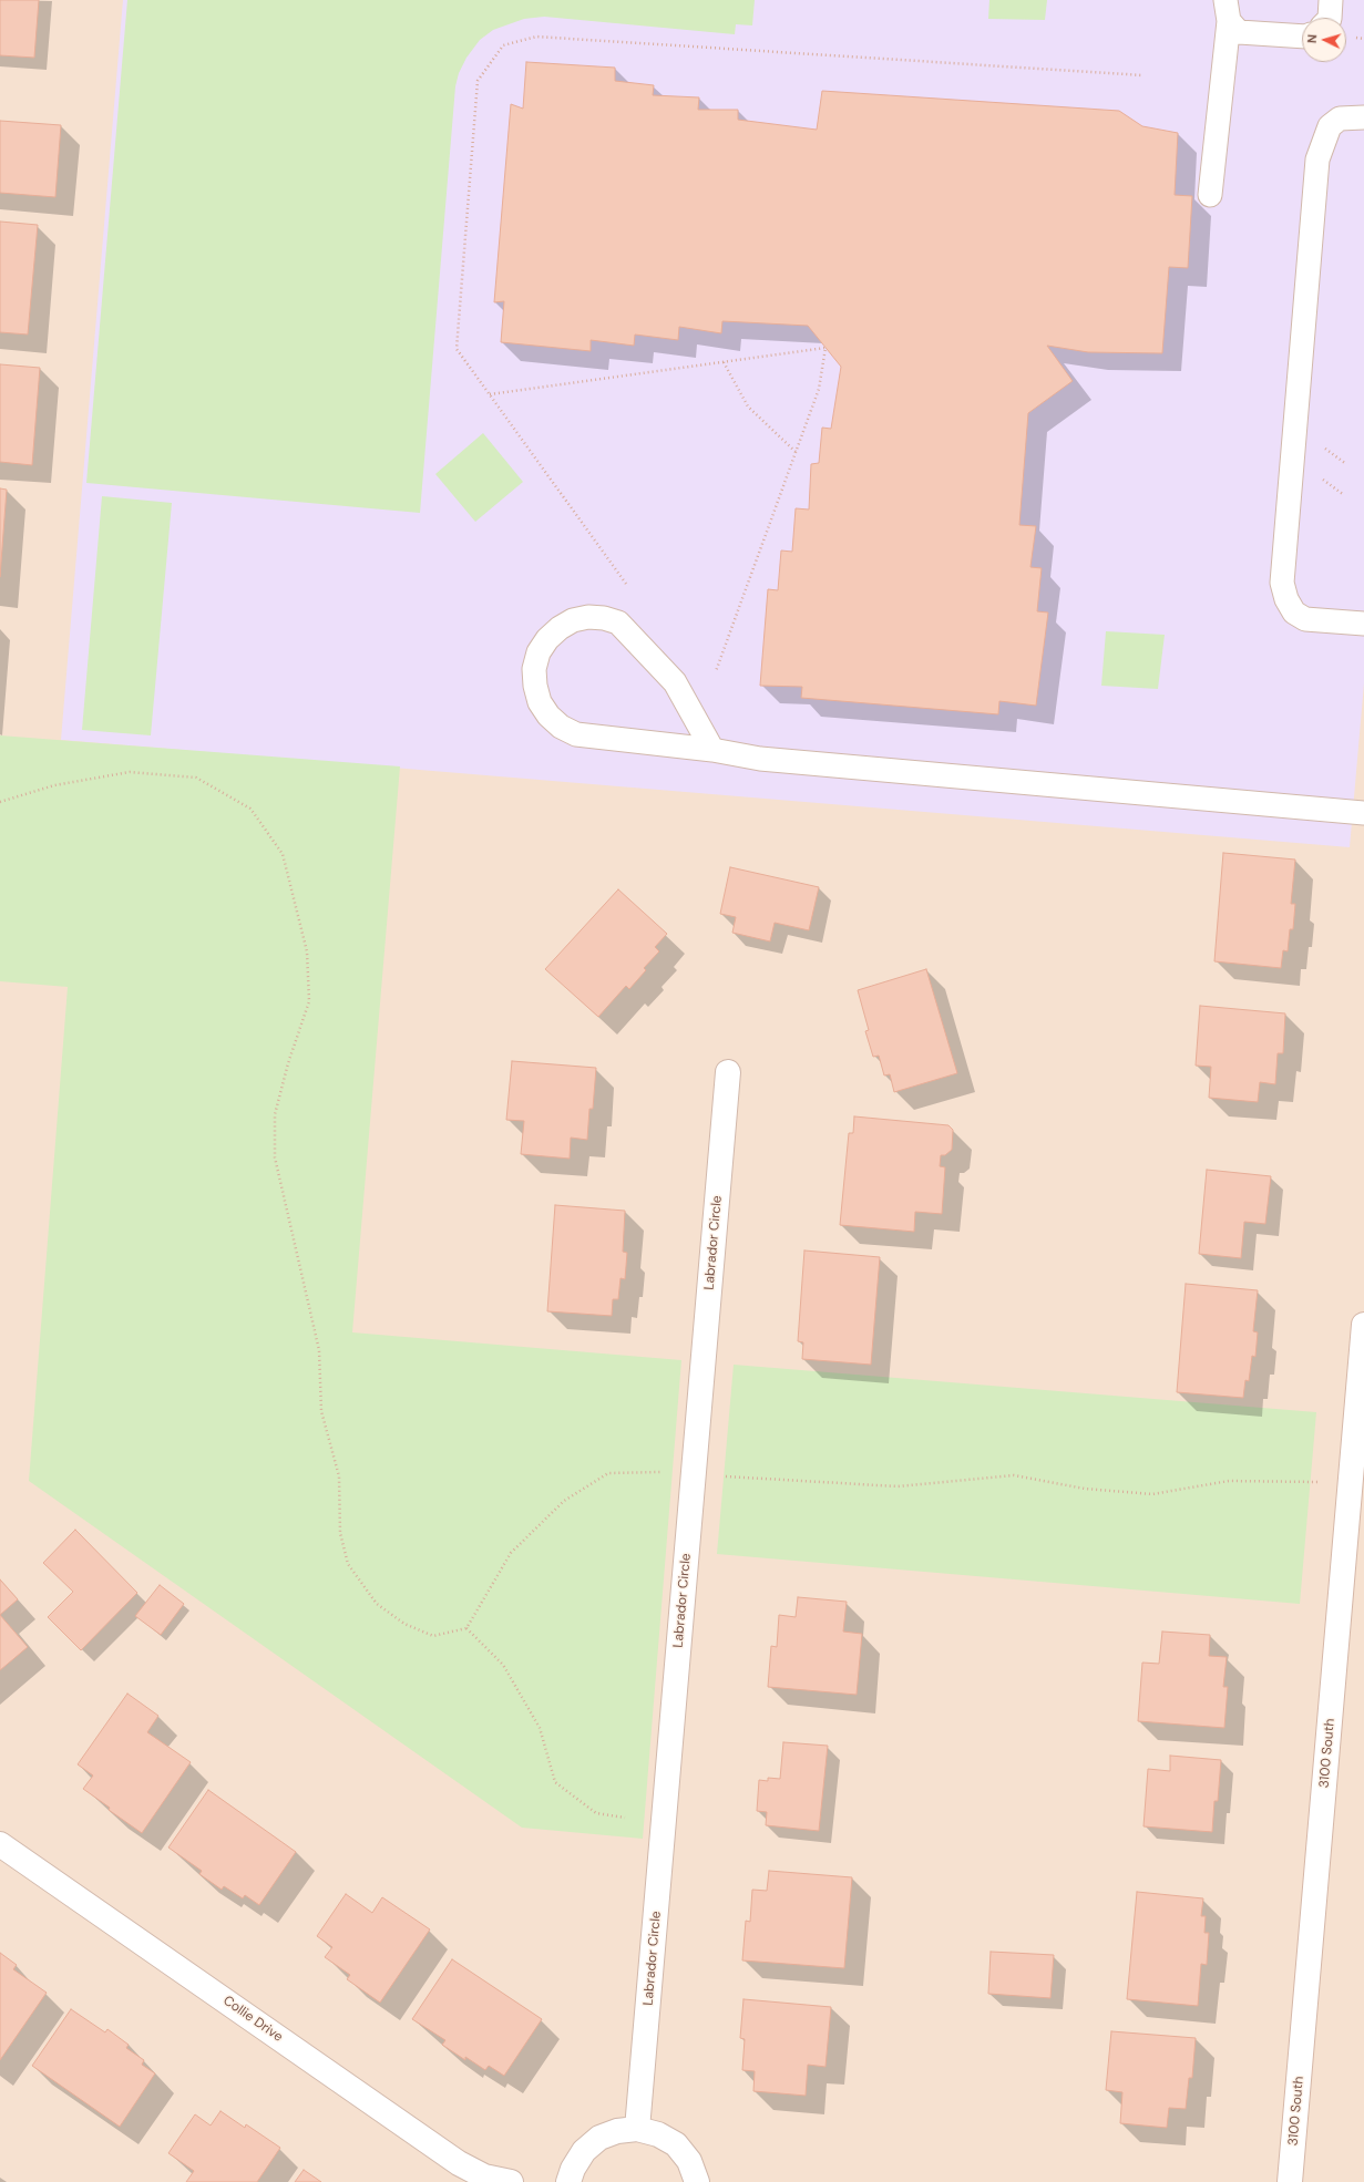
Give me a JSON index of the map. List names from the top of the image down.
{
  "streets": {
    "street": ["Labrador Circle", "3100 South", "Collie Drive"]
  },
  "north": "left"
}
